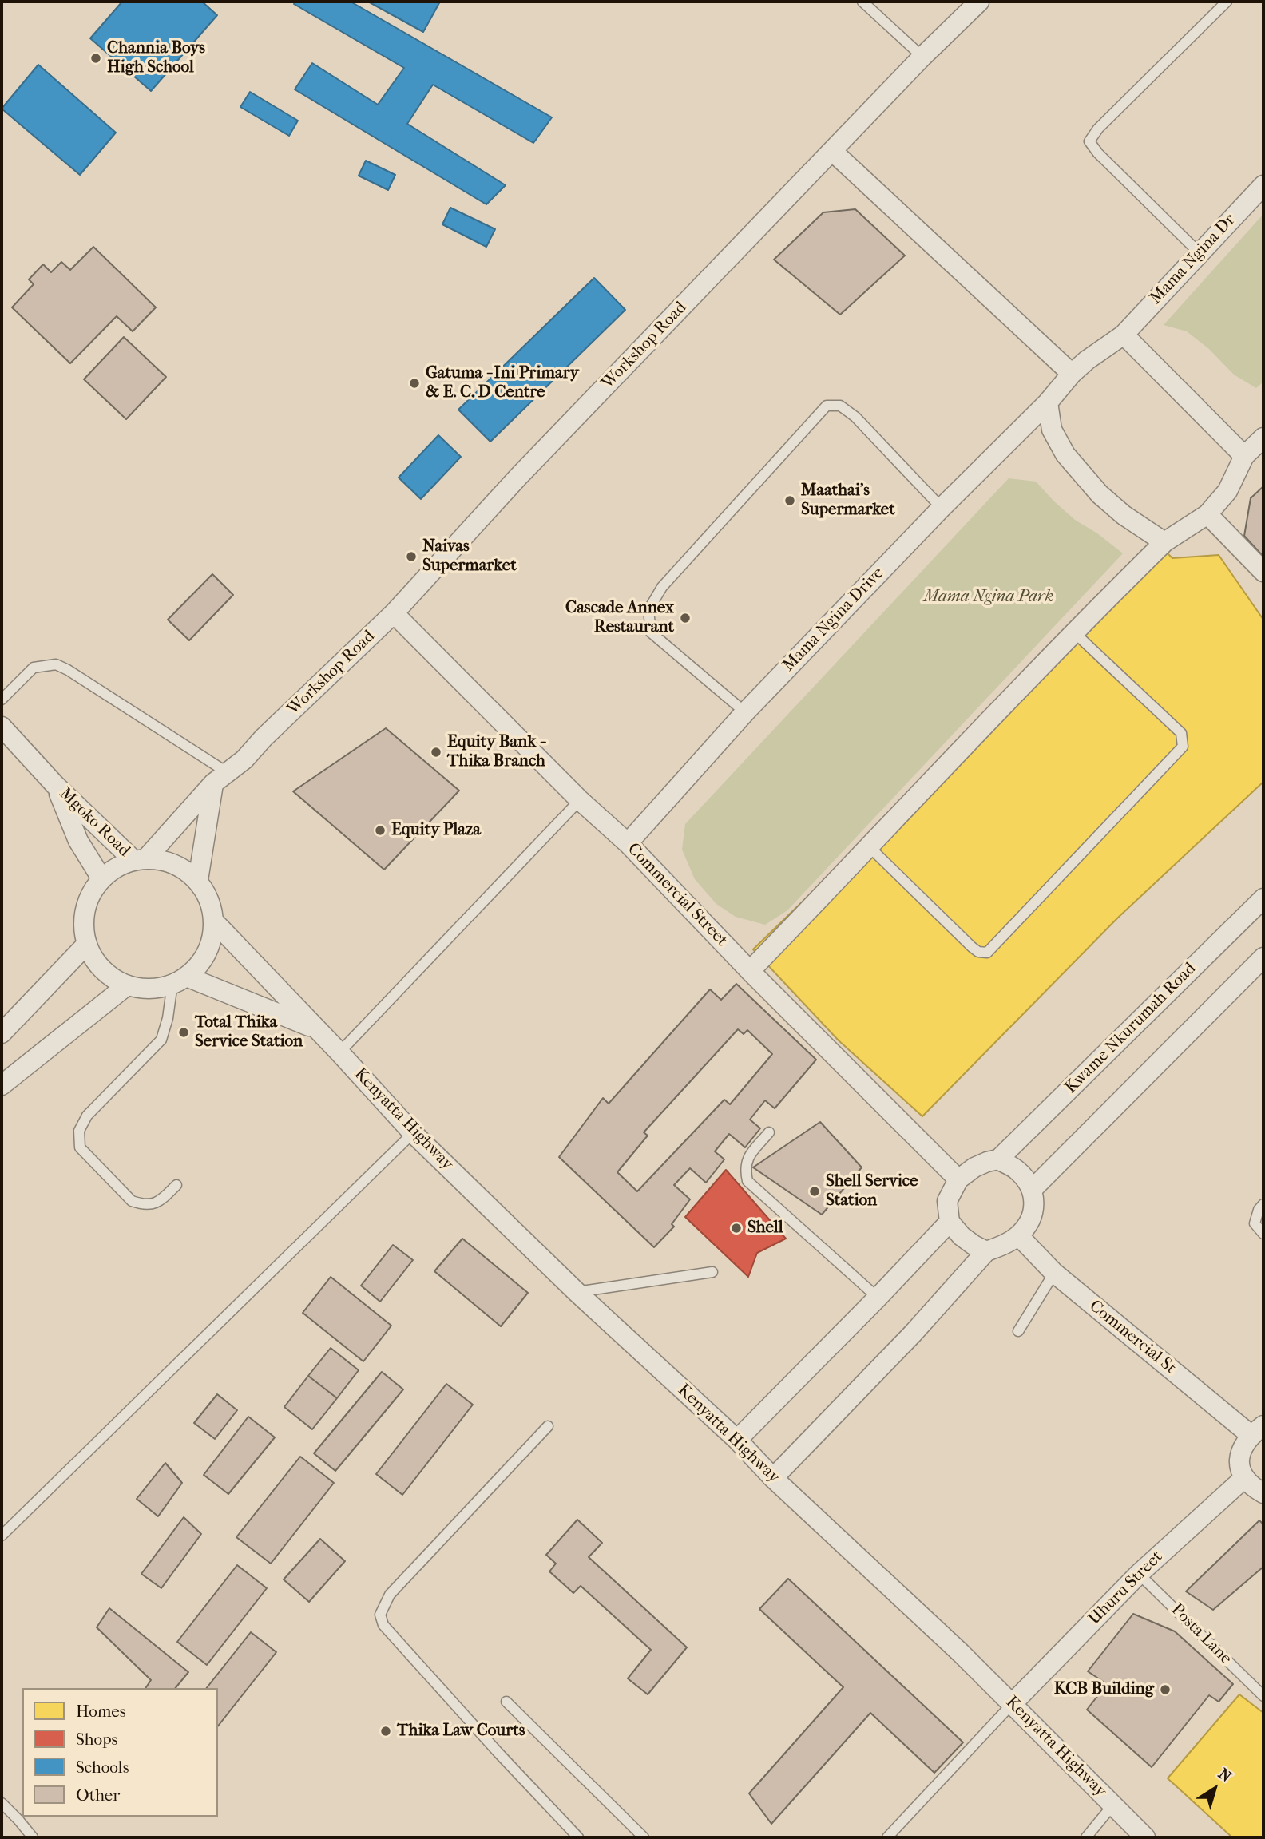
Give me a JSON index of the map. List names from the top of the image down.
{
  "streets": {
    "street": [
      "Mama Ngina Dr",
      "Workshop Road",
      "Mama Ngina Drive",
      "Mgoko Road",
      "Commercial Street",
      "Kwame Nkurumah Road",
      "Kenyatta Highway",
      "Commercial St",
      "Uhuru Street"
    ],
    "lane": ["Posta Lane"]
  },
  "crossings": [
    ["Mama Ngina Dr", "Mama Ngina Drive"],
    ["Workshop Road", "Mgoko Road"],
    ["Workshop Road", "Commercial Street"],
    ["Workshop Road", "Kenyatta Highway"],
    ["Mama Ngina Drive", "Commercial Street"],
    ["Mgoko Road", "Kenyatta Highway"],
    ["Commercial Street", "Kwame Nkurumah Road"],
    ["Commercial Street", "Commercial St"],
    ["Kwame Nkurumah Road", "Commercial St"],
    ["Kenyatta Highway", "Uhuru Street"],
    ["Uhuru Street", "Posta Lane"]
  ],
  "parks": ["Mama Ngina Park"],
  "places": [
    "Channia Boys High School",
    "Gatuma - Ini Primary & E. C. D Centre",
    "Maathai's Supermarket",
    "Naivas Supermarket",
    "Cascade Annex Restaurant",
    "Equity Bank - Thika Branch",
    "Equity Plaza",
    "Total Thika Service Station",
    "Shell Service Station",
    "Shell",
    "KCB Building",
    "Thika Law Courts"
  ],
  "legend": [
    "Homes",
    "Shops",
    "Schools",
    "Other"
  ],
  "north": "top right"
}
